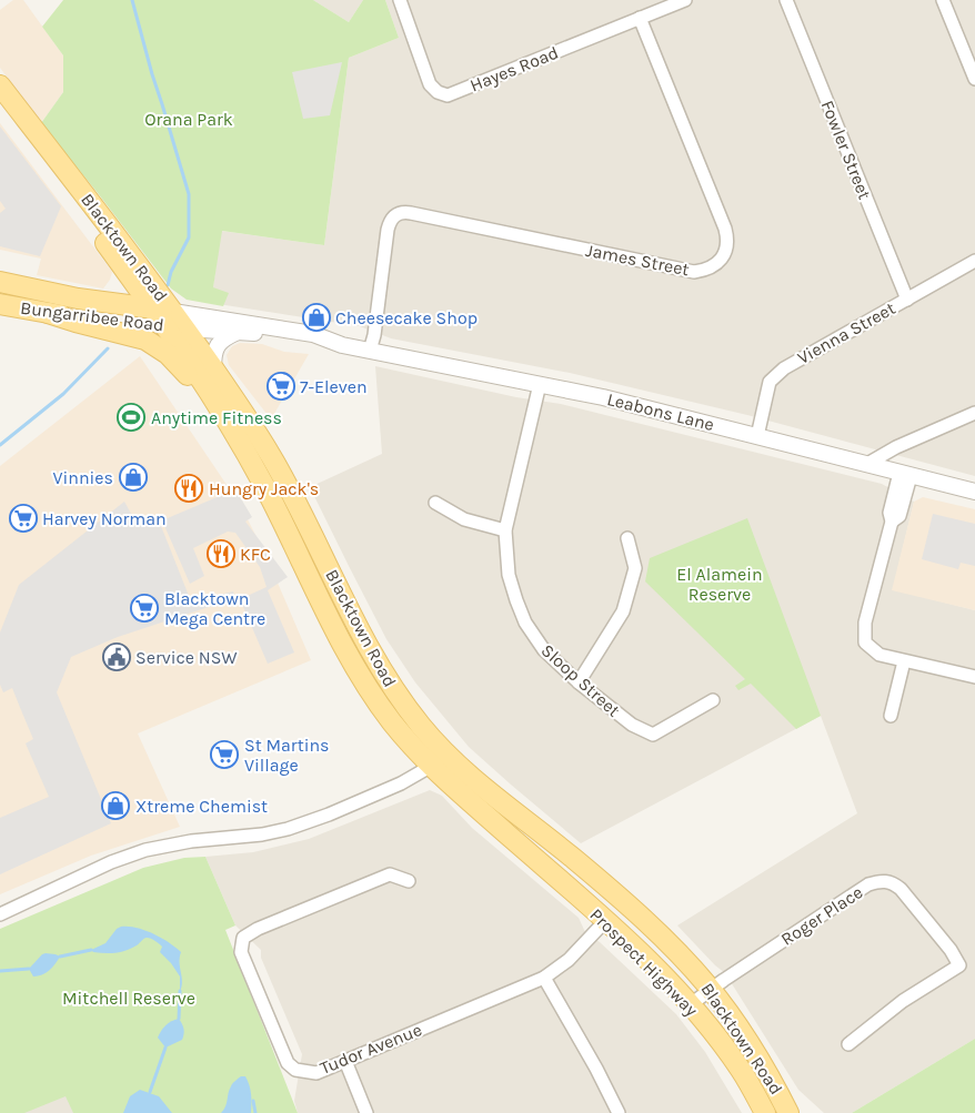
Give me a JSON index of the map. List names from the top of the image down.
{
  "streets": {
    "main road": ["Blacktown Road", "Bungarribee Road", "Prospect Highway"],
    "street": [
      "Hayes Road",
      "Fowler Street",
      "James Street",
      "Vienna Street",
      "Leabons Lane",
      "Sloop Street",
      "Roger Place",
      "Tudor Avenue"
    ]
  },
  "crossings": [
    ["Hayes Road", "James Street"],
    ["Fowler Street", "Vienna Street"],
    ["Blacktown Road", "Bungarribee Road"],
    ["Blacktown Road", "Leabons Lane"],
    ["Blacktown Road", "Roger Place"],
    ["Blacktown Road", "Prospect Highway"],
    ["James Street", "Leabons Lane"],
    ["Bungarribee Road", "Leabons Lane"],
    ["Vienna Street", "Leabons Lane"],
    ["Leabons Lane", "Sloop Street"],
    ["Roger Place", "Prospect Highway"],
    ["Prospect Highway", "Tudor Avenue"]
  ],
  "parks": ["Orana Park", "El Alamein Reserve", "Mitchell Reserve"],
  "places": {
    "shop": ["Cheesecake Shop", "Vinnies", "Xtreme Chemist"],
    "supermarket": [
      "7-Eleven",
      "Harvey Norman",
      "Blacktown Mega Centre",
      "St Martins Village"
    ],
    "sports": ["Anytime Fitness"],
    "restaurant": ["Hungry Jack's", "KFC"],
    "public building": ["Service NSW"]
  }
}
